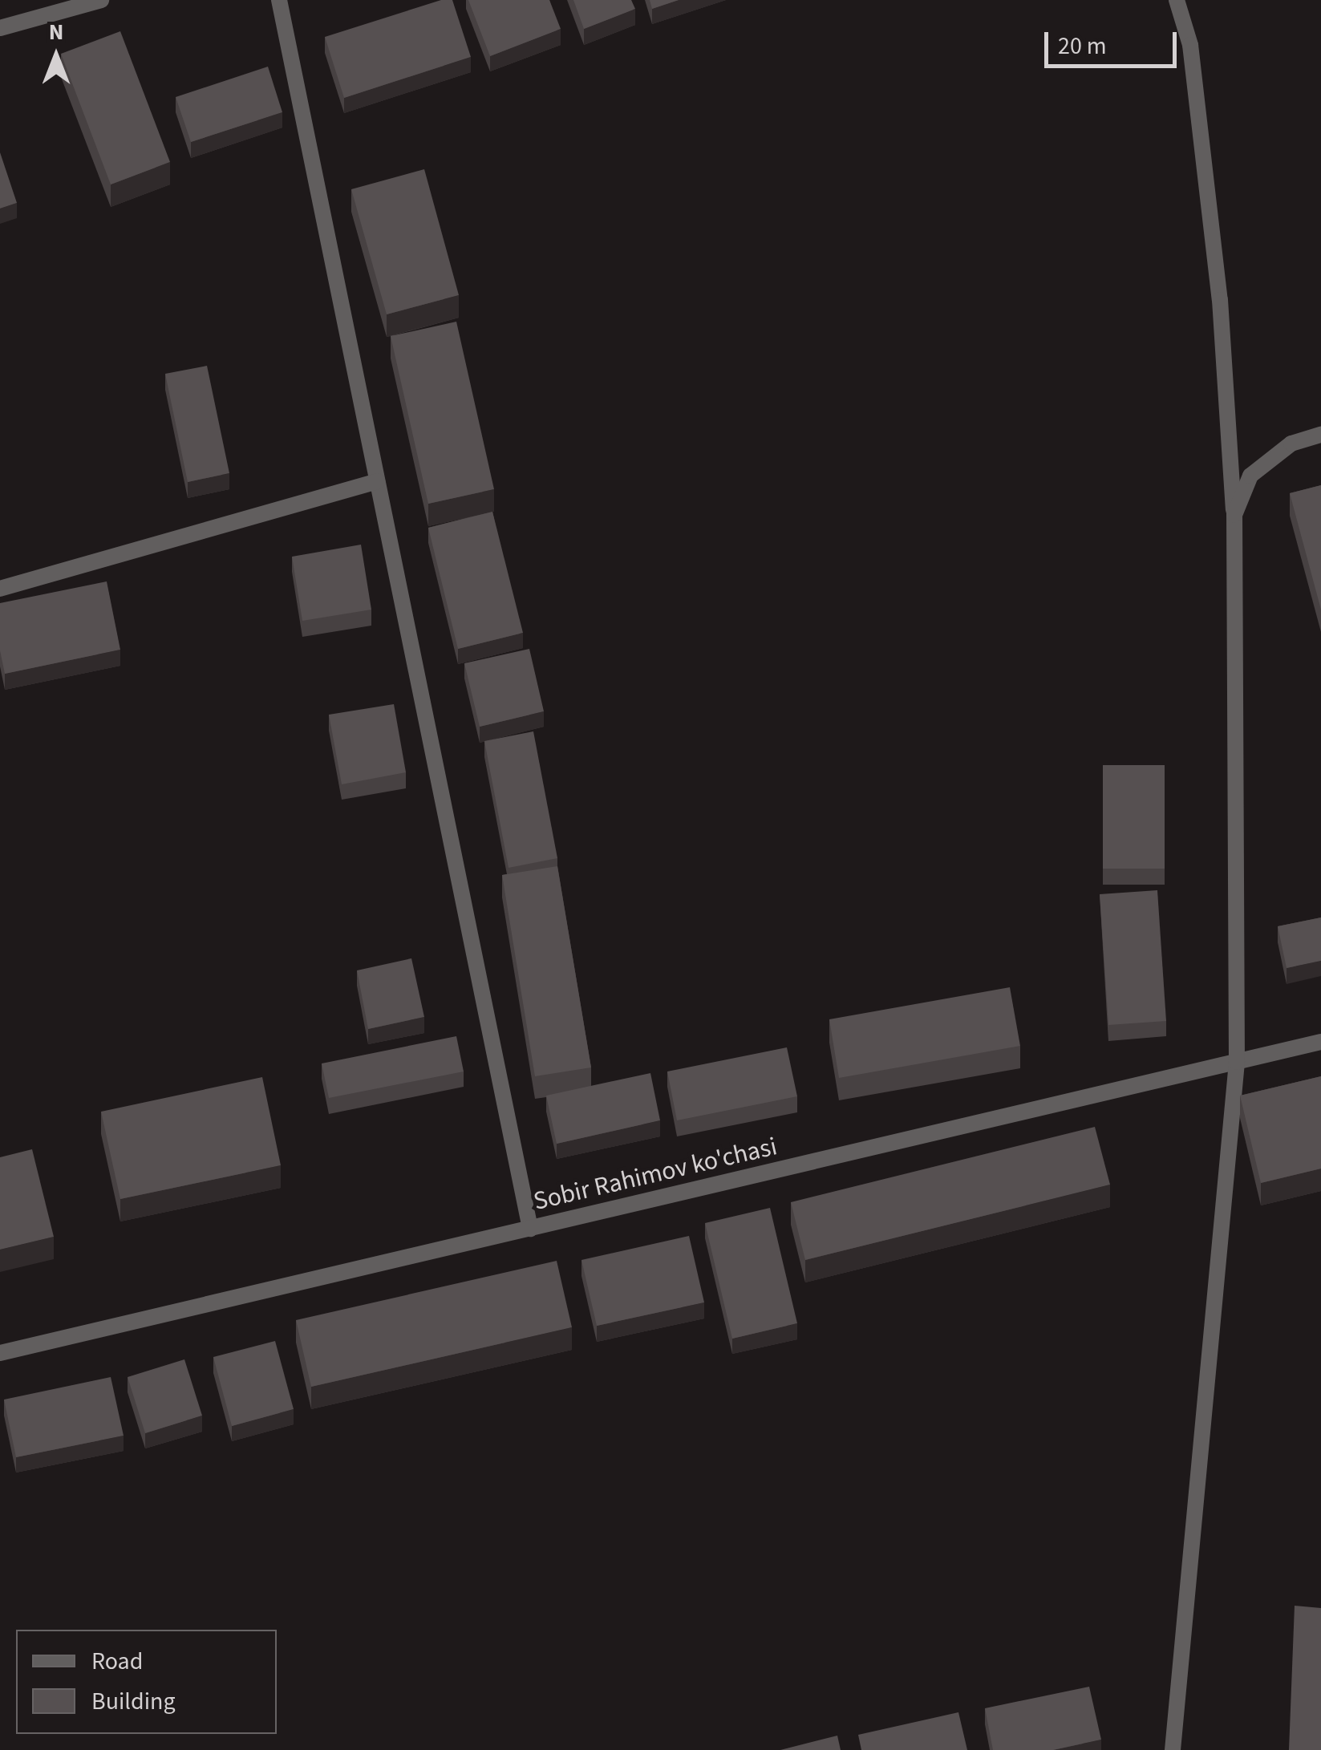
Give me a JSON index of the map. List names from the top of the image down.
{
  "streets": {
    "street": ["Sobir Rahimov ko'chasi"]
  },
  "legend": ["Road", "Building"],
  "scale_bar": "20 m",
  "north": "top"
}
